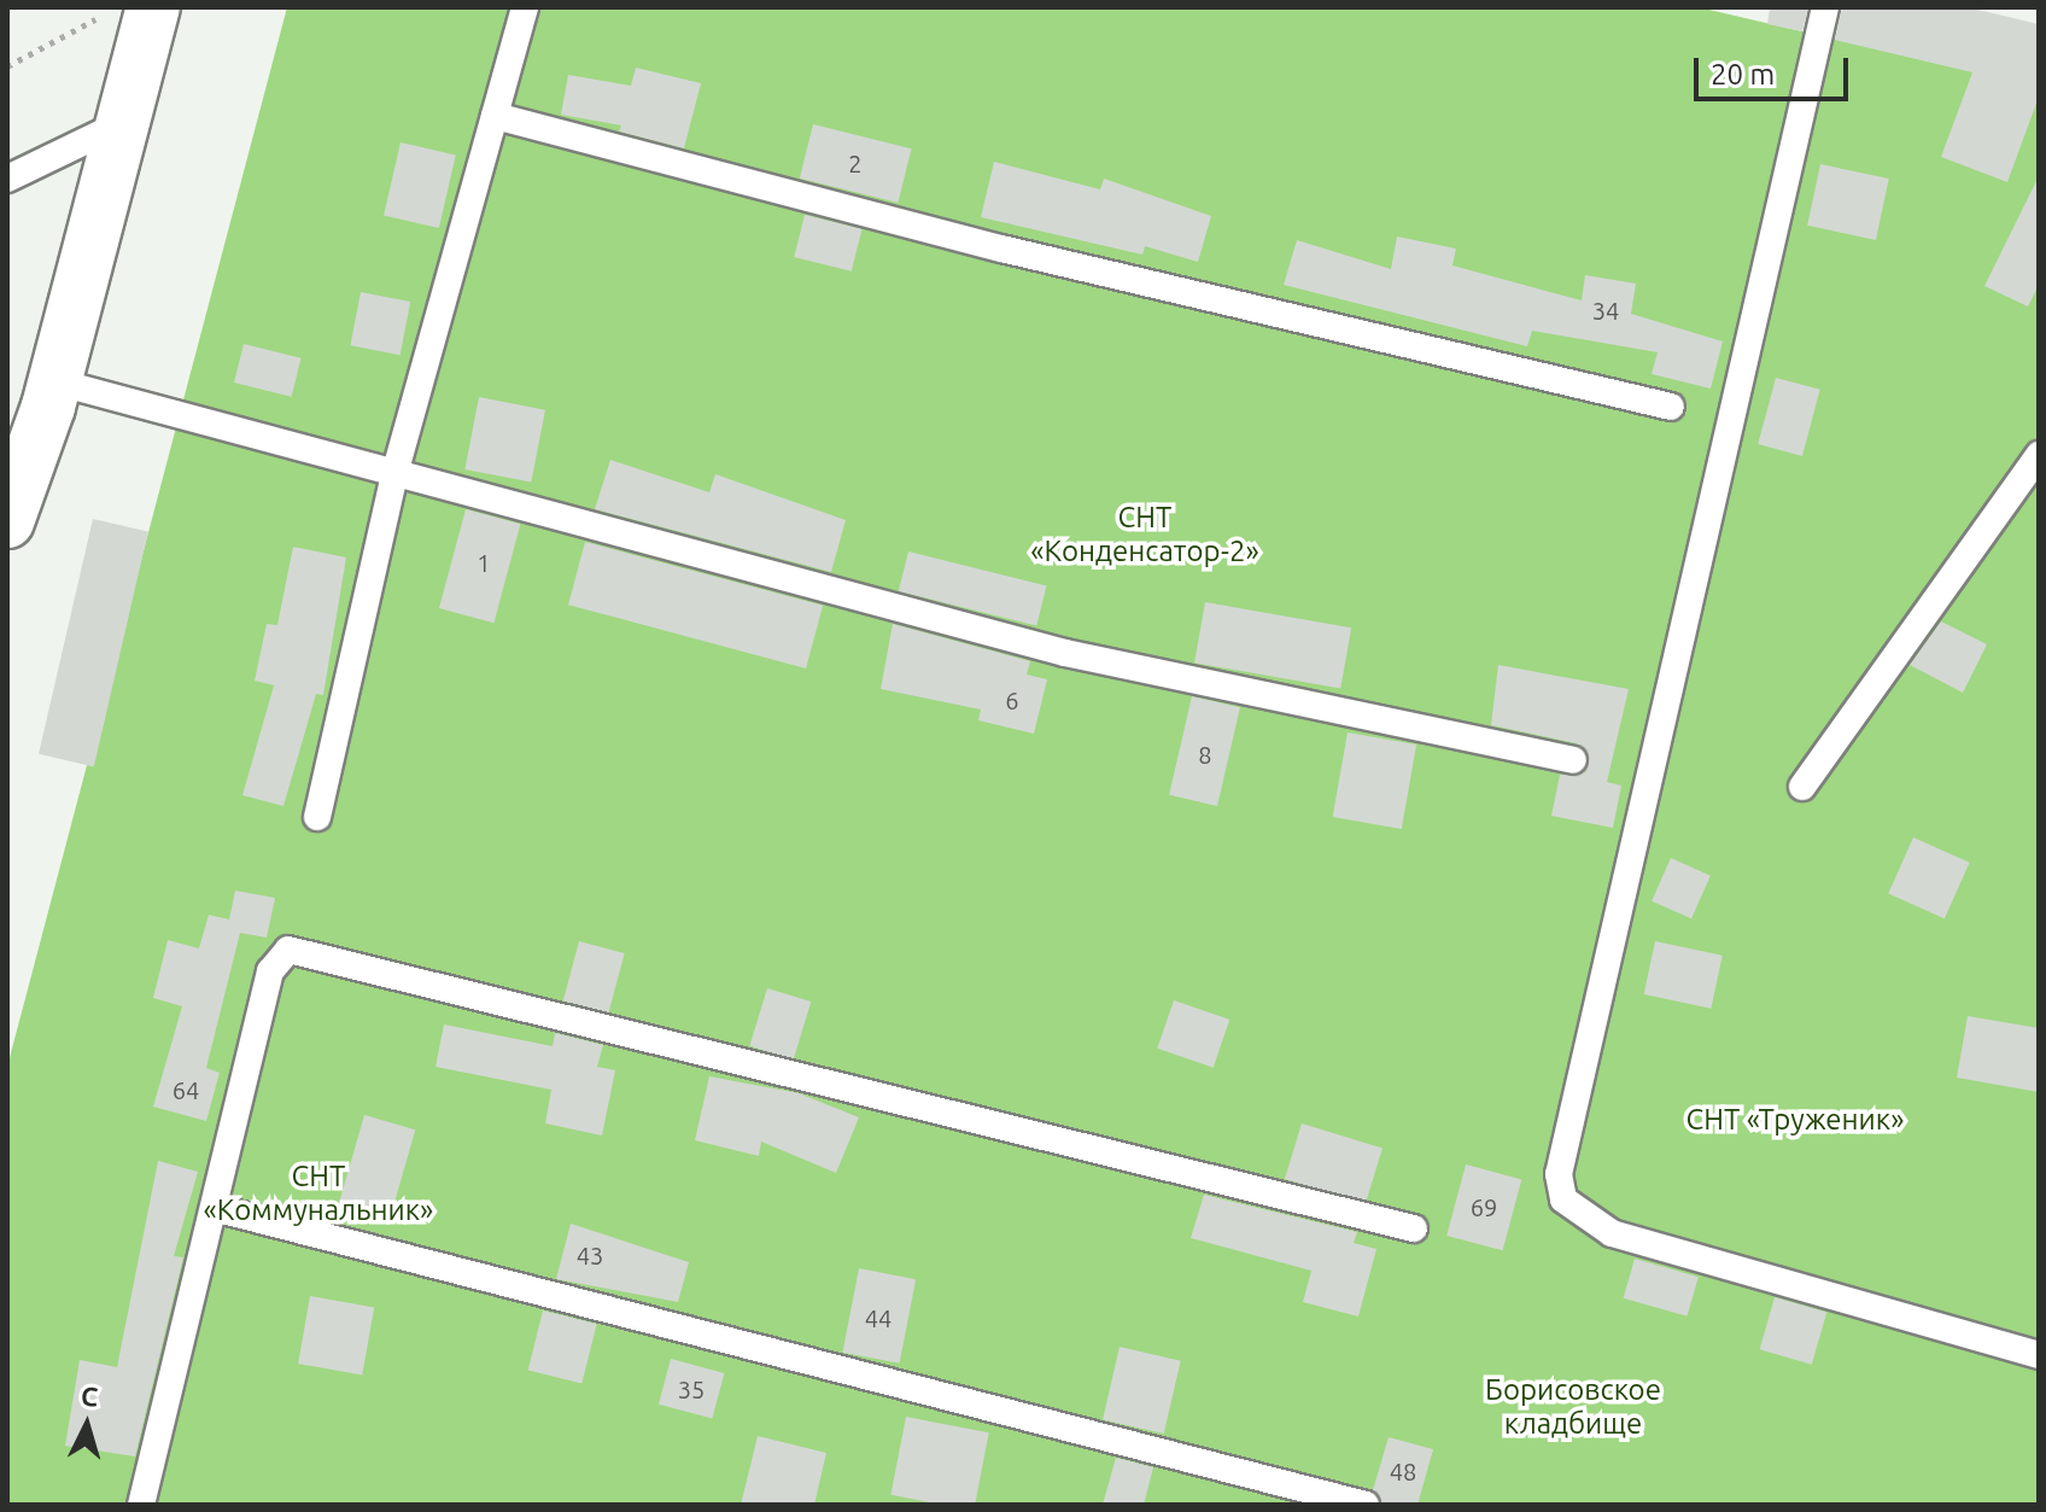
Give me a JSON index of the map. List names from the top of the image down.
{
  "parks": [
    "СНТ «Конденсатор-2»",
    "СНТ «Труженик»",
    "СНТ «Коммунальник»",
    "Борисовское кладбище"
  ],
  "house_numbers": [
    "2",
    "34",
    "1",
    "6",
    "8",
    "64",
    "69",
    "43",
    "44",
    "35",
    "48"
  ],
  "scale_bar": "20 m",
  "north": "top"
}
